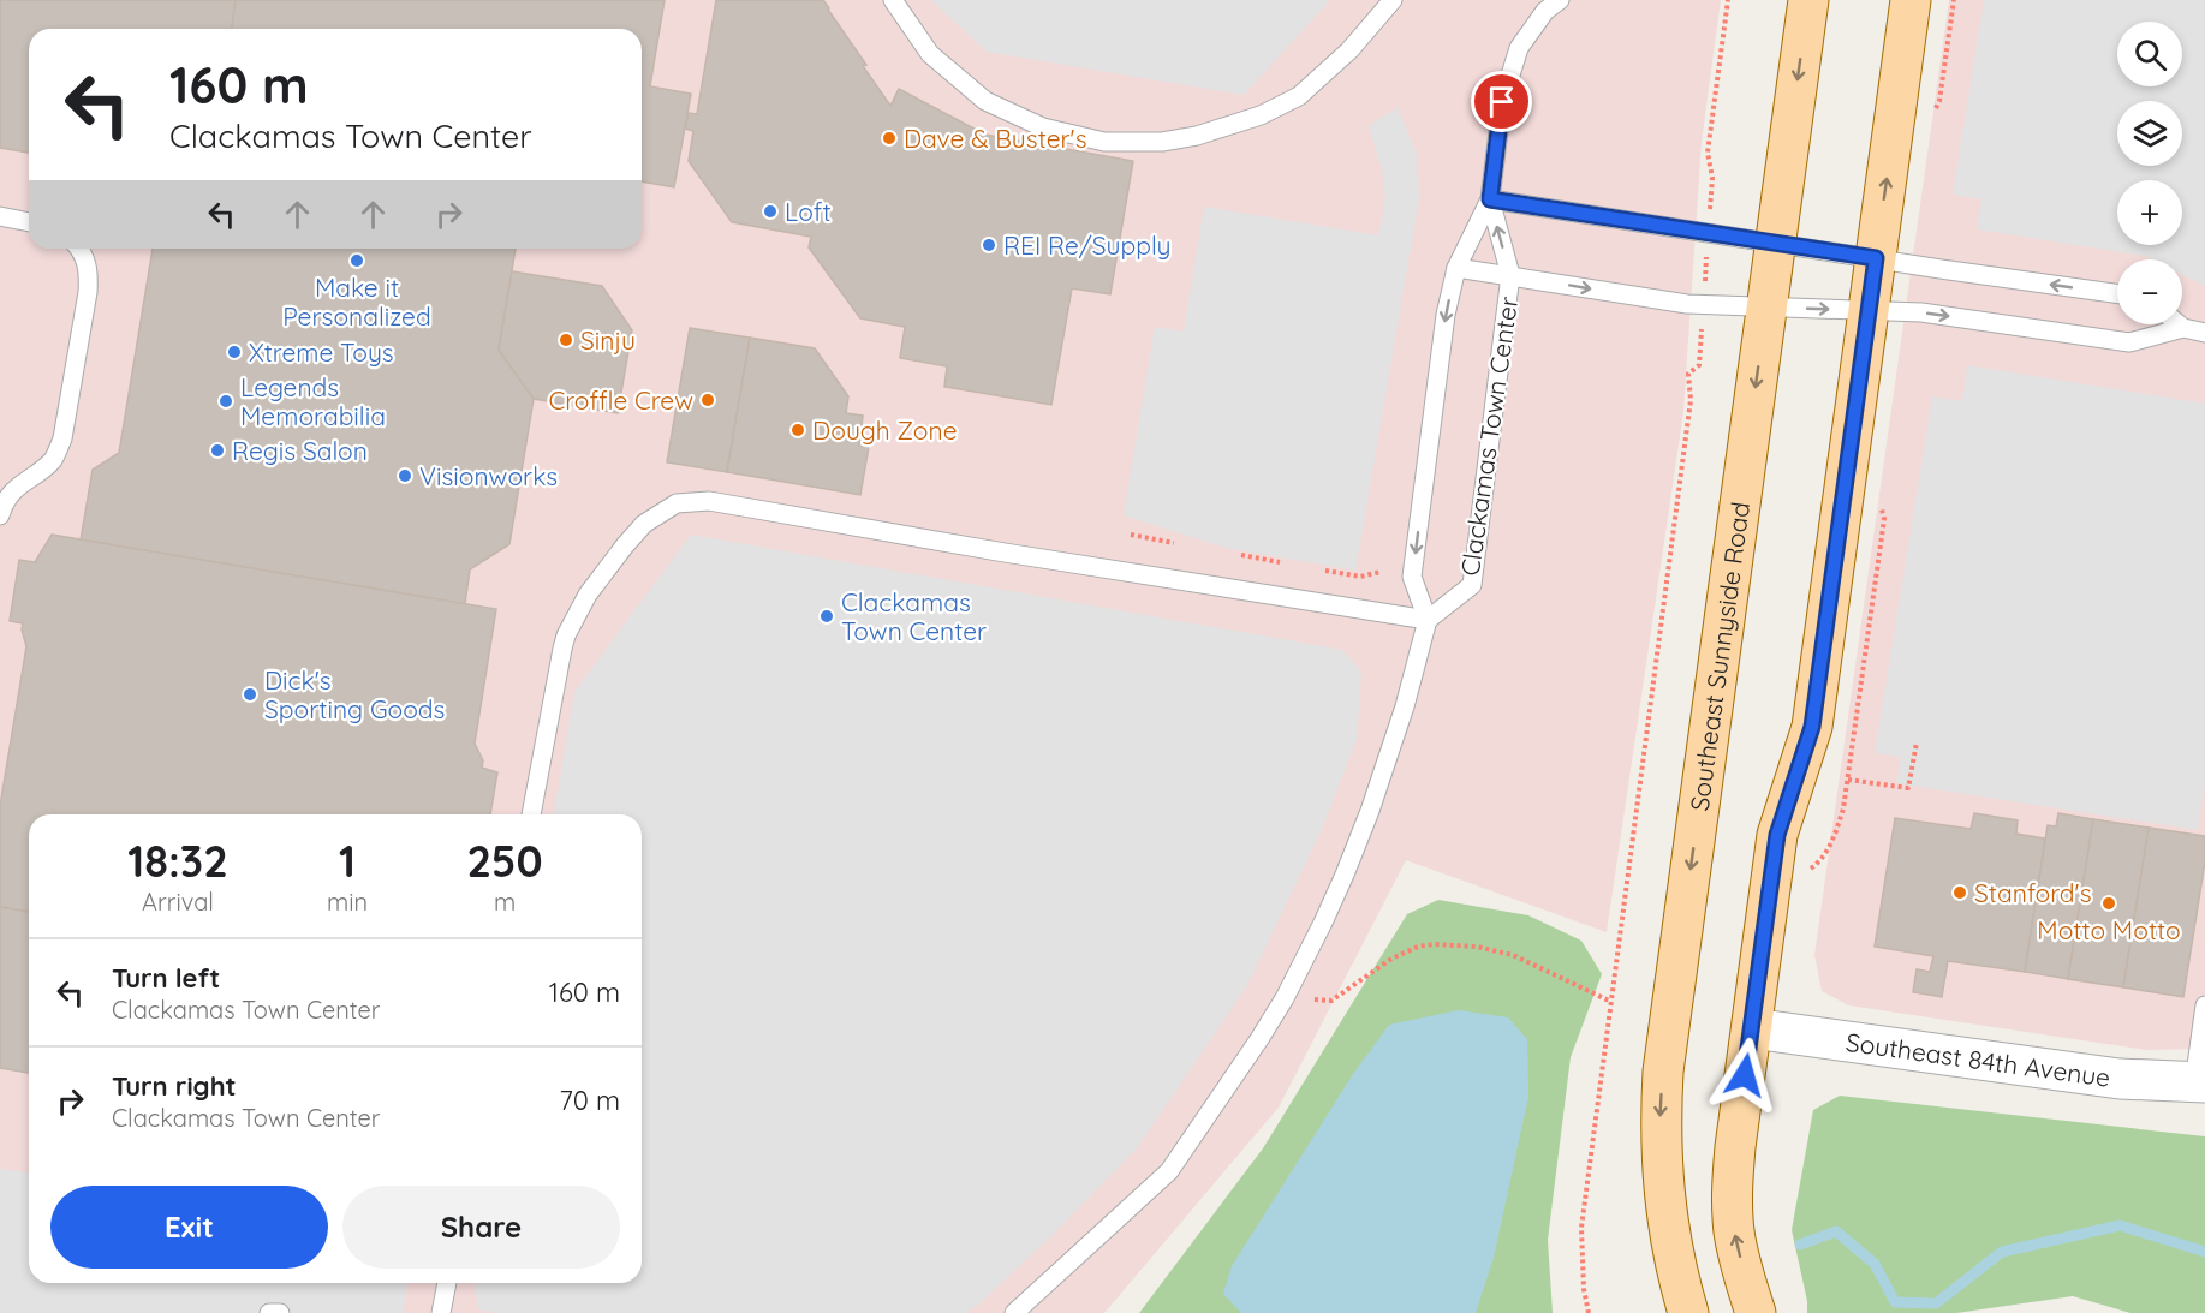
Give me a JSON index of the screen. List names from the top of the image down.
{
  "streets": {
    "main road": ["Southeast Sunnyside Road"],
    "street": ["Southeast 84th Avenue"],
    "lane": ["Clackamas Town Center"]
  },
  "crossings": [
    ["Clackamas Town Center", "Southeast Sunnyside Road"]
  ],
  "places": [
    "Dave & Buster's",
    "Loft",
    "REI Re/Supply",
    "Make it Personalized",
    "Sinju",
    "Xtreme Toys",
    "Croffle Crew",
    "Legends Memorabilia",
    "Dough Zone",
    "Regis Salon",
    "Visionworks",
    "Clackamas Town Center",
    "Dick's Sporting Goods",
    "Stanford's",
    "Motto Motto"
  ],
  "page": {
    "map_buttons": ["+", "−"],
    "turn": ["160 m", "Clackamas Town Center"],
    "eta": [
      "18:32",
      "Arrival",
      "1",
      "min",
      "250",
      "m"
    ],
    "list": [
      {
        "name": "Turn left",
        "note": "Clackamas Town Center",
        "value": "160 m"
      },
      {
        "name": "Turn right",
        "note": "Clackamas Town Center",
        "value": "70 m"
      }
    ],
    "buttons": ["Exit", "Share"]
  }
}
